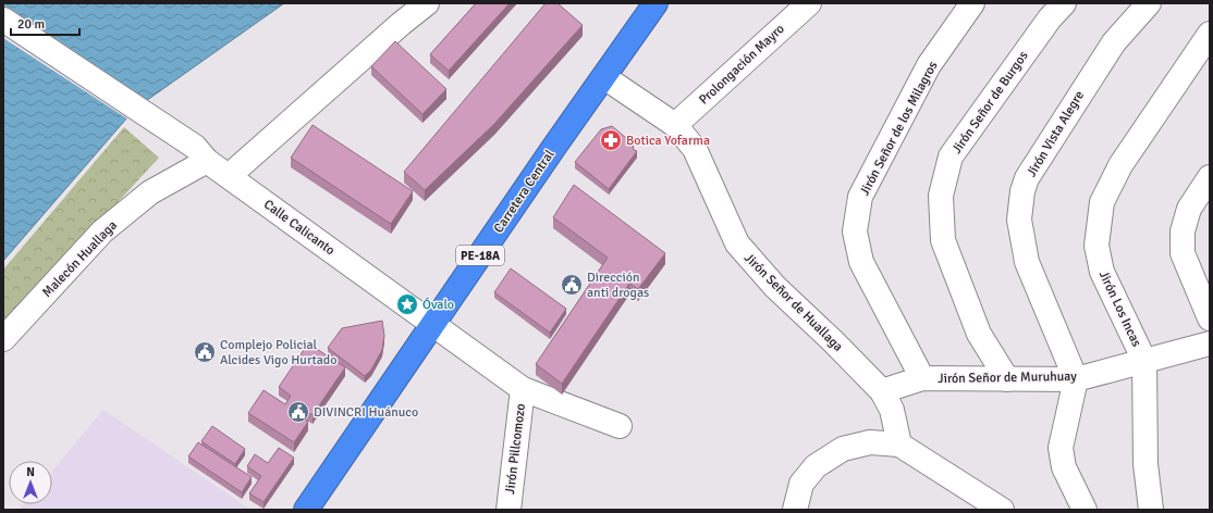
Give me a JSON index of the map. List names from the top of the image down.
{
  "streets": {
    "highway": ["Carretera Central", "PE-18A"],
    "street": [
      "Prolongación Mayro",
      "Jirón Señor de Burgos",
      "Jirón Señor de los Milagros",
      "Jirón Vista Alegre",
      "Calle Calicanto",
      "Malecón Huallaga",
      "Jirón Señor de Huallaga",
      "Jirón Los Incas",
      "Jirón Señor de Muruhuay",
      "Jirón Pillcomozo"
    ]
  },
  "crossings": [
    ["Prolongación Mayro", "Jirón Señor de Huallaga"],
    ["Jirón Señor de Burgos", "Jirón Señor de Muruhuay"],
    ["Jirón Señor de los Milagros", "Jirón Señor de Muruhuay"],
    ["Jirón Vista Alegre", "Jirón Señor de Muruhuay"],
    ["Carretera Central", "Calle Calicanto"],
    ["Carretera Central", "Jirón Señor de Huallaga"],
    ["Calle Calicanto", "Malecón Huallaga"],
    ["Calle Calicanto", "Jirón Pillcomozo"],
    ["Jirón Señor de Huallaga", "Jirón Señor de Muruhuay"],
    ["Jirón Los Incas", "Jirón Señor de Muruhuay"]
  ],
  "places": {
    "pharmacy": ["Botica Yofarma"],
    "public building": ["Dirección anti drogas", "Complejo Policial Alcides Vigo Hurtado", "DIVINCRI Huánuco"],
    "place": ["Óvalo"]
  },
  "scale_bar": "20 m",
  "north": "top"
}
